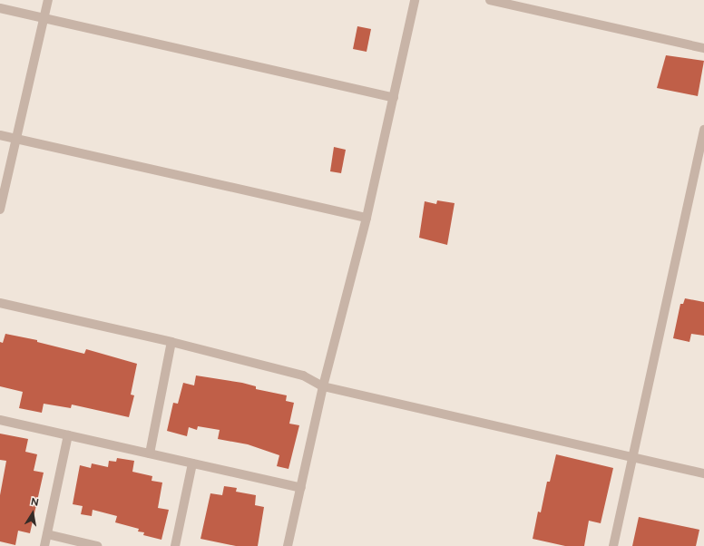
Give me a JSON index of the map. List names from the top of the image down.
{
  "north": "top"
}
